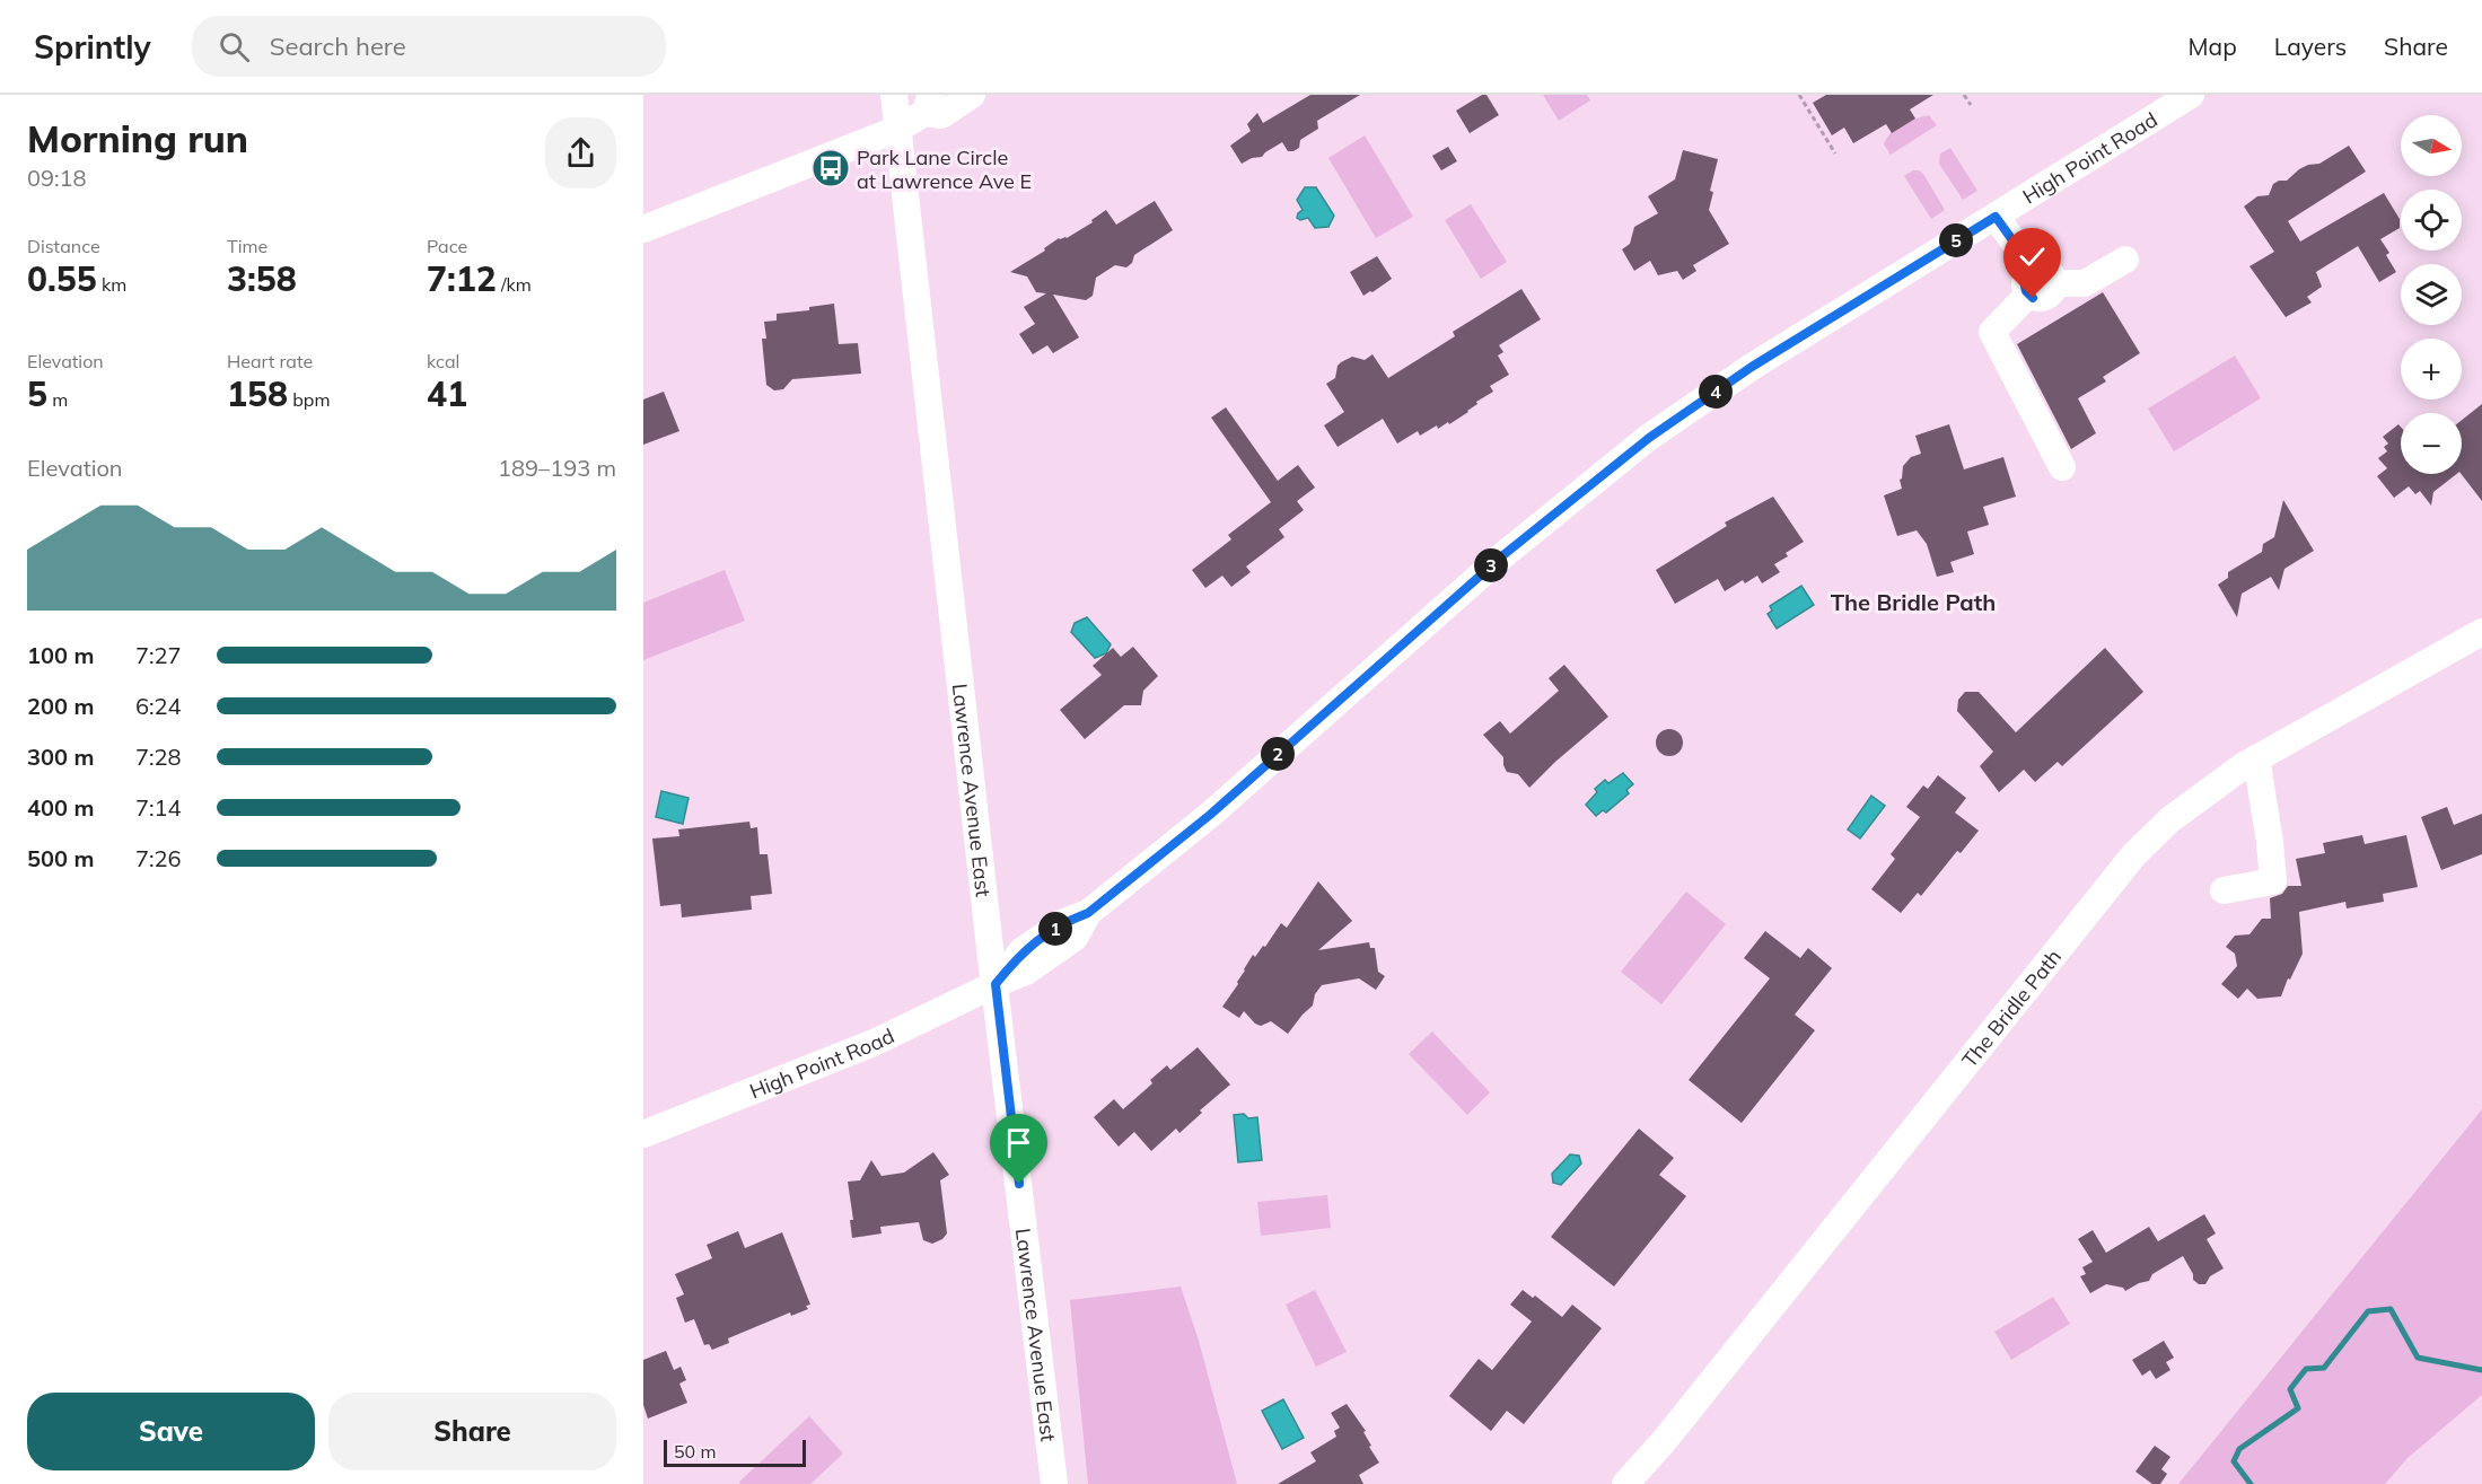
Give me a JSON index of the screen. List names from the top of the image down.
{
  "streets": {
    "street": ["High Point Road", "Lawrence Avenue East", "The Bridle Path"]
  },
  "crossings": [
    ["High Point Road", "Lawrence Avenue East"]
  ],
  "districts": ["The Bridle Path"],
  "places": {
    "bus stop": ["Park Lane Circle at Lawrence Ave E"]
  },
  "scale_bar": "50 m",
  "north": "right",
  "page": {
    "header": "Sprintly",
    "search": "Search here",
    "nav": ["Map", "Layers", "Share"],
    "heading": ["Morning run", "09:18"],
    "map_buttons": ["+", "−"],
    "stats": [
      ["Distance", "0.55 km"],
      ["Time", "3:58"],
      ["Pace", "7:12 /km"],
      ["Elevation", "5 m"],
      ["Heart rate", "158 bpm"],
      ["kcal", "41"]
    ],
    "pins": [
      "5",
      "4",
      "3",
      "2",
      "1"
    ],
    "chart": ["Elevation", "189–193 m"],
    "list": [
      {
        "name": "100 m",
        "note": "7:27"
      },
      {
        "name": "200 m",
        "note": "6:24"
      },
      {
        "name": "300 m",
        "note": "7:28"
      },
      {
        "name": "400 m",
        "note": "7:14"
      },
      {
        "name": "500 m",
        "note": "7:26"
      }
    ],
    "buttons": ["Save", "Share"],
    "scale": "50 m"
  }
}
